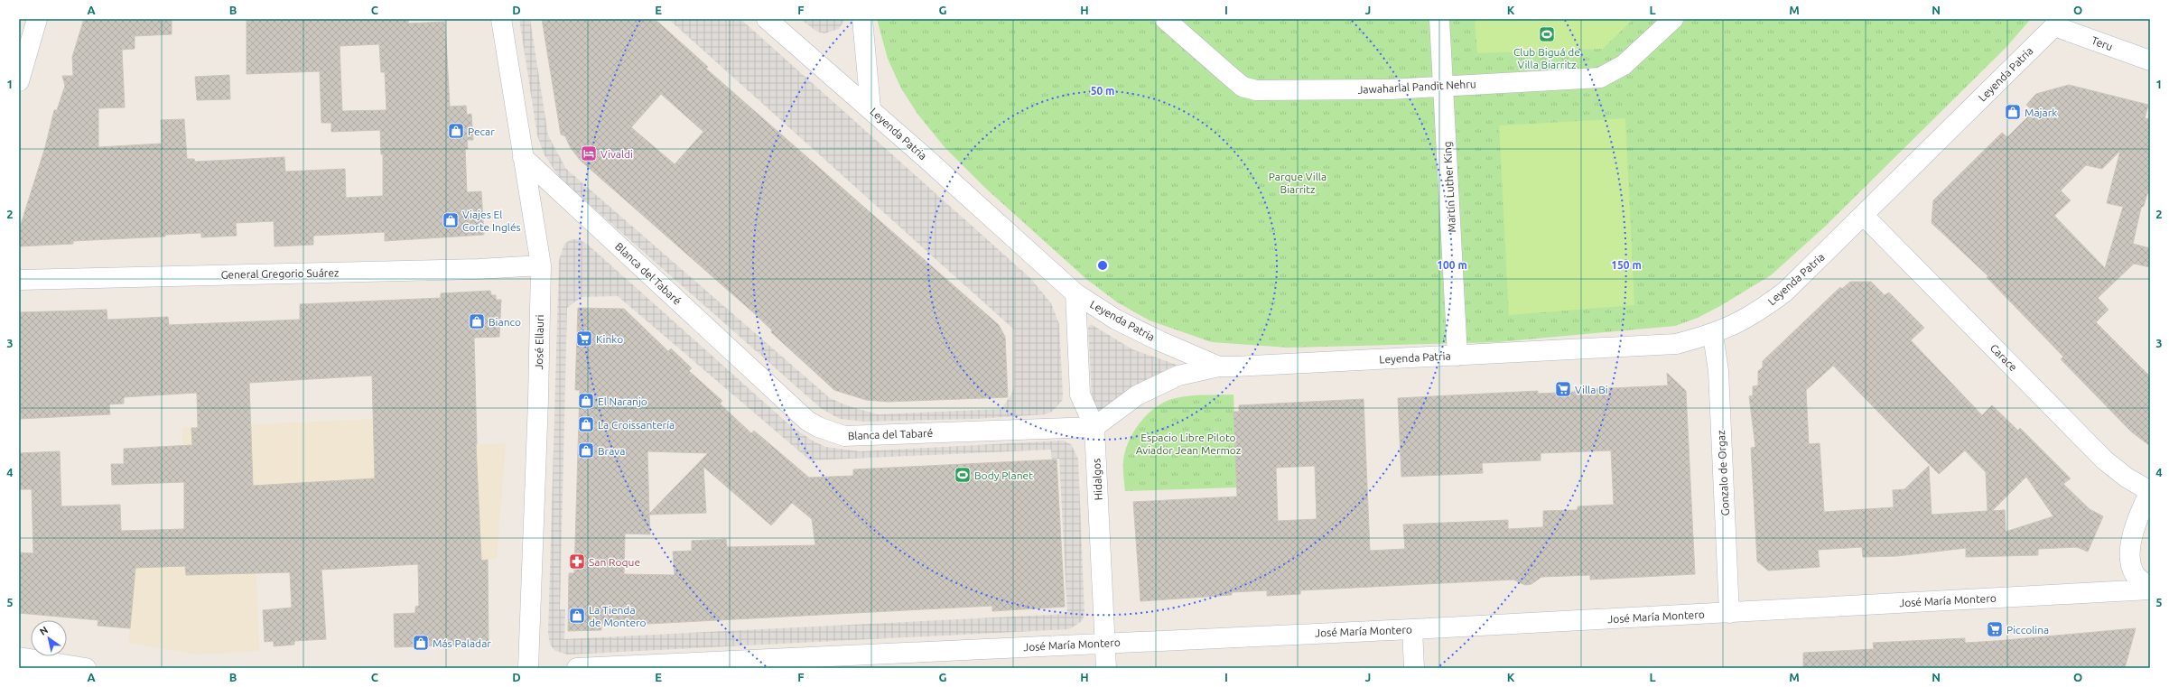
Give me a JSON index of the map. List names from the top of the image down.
{
  "streets": {
    "street": [
      "Teru",
      "Leyenda Patria",
      "Jawaharlal Pandit Nehru",
      "Martín Luther King",
      "General Gregorio Suárez",
      "Blanca del Tabaré",
      "José Ellauri",
      "Carace",
      "Gonzalo de Orgaz",
      "Hidalgos",
      "José María Montero"
    ]
  },
  "crossings": [
    ["Teru", "Leyenda Patria"],
    ["Leyenda Patria", "Martín Luther King"],
    ["Leyenda Patria", "Carace"],
    ["Leyenda Patria", "Gonzalo de Orgaz"],
    ["Leyenda Patria", "Hidalgos"],
    ["Jawaharlal Pandit Nehru", "Martín Luther King"],
    ["General Gregorio Suárez", "José Ellauri"],
    ["Blanca del Tabaré", "José Ellauri"],
    ["Blanca del Tabaré", "Hidalgos"],
    ["Carace", "José María Montero"],
    ["Gonzalo de Orgaz", "José María Montero"],
    ["Hidalgos", "José María Montero"]
  ],
  "parks": ["Parque Villa Biarritz", "Espacio Libre Piloto Aviador Jean Mermoz"],
  "places": {
    "sports": ["Club Biguá de Villa Biarritz", "Body Planet"],
    "shop": [
      "Majark",
      "Pecar",
      "Viajes El Corte Inglés",
      "Bianco",
      "El Naranjo",
      "La Croissantería",
      "Brava",
      "La Tienda de Montero",
      "Más Paladar"
    ],
    "hotel": ["Vivaldi"],
    "supermarket": ["Kinko", "Villa Bi", "Piccolina"],
    "pharmacy": ["San Roque"]
  },
  "north": "top left",
  "grid": {
    "columns": [
      "A",
      "B",
      "C",
      "D",
      "E",
      "F",
      "G",
      "H",
      "I",
      "J",
      "K",
      "L",
      "M",
      "N",
      "O"
    ],
    "rows": [
      "1",
      "2",
      "3",
      "4",
      "5"
    ]
  },
  "rings": ["50 m", "100 m", "150 m"]
}
